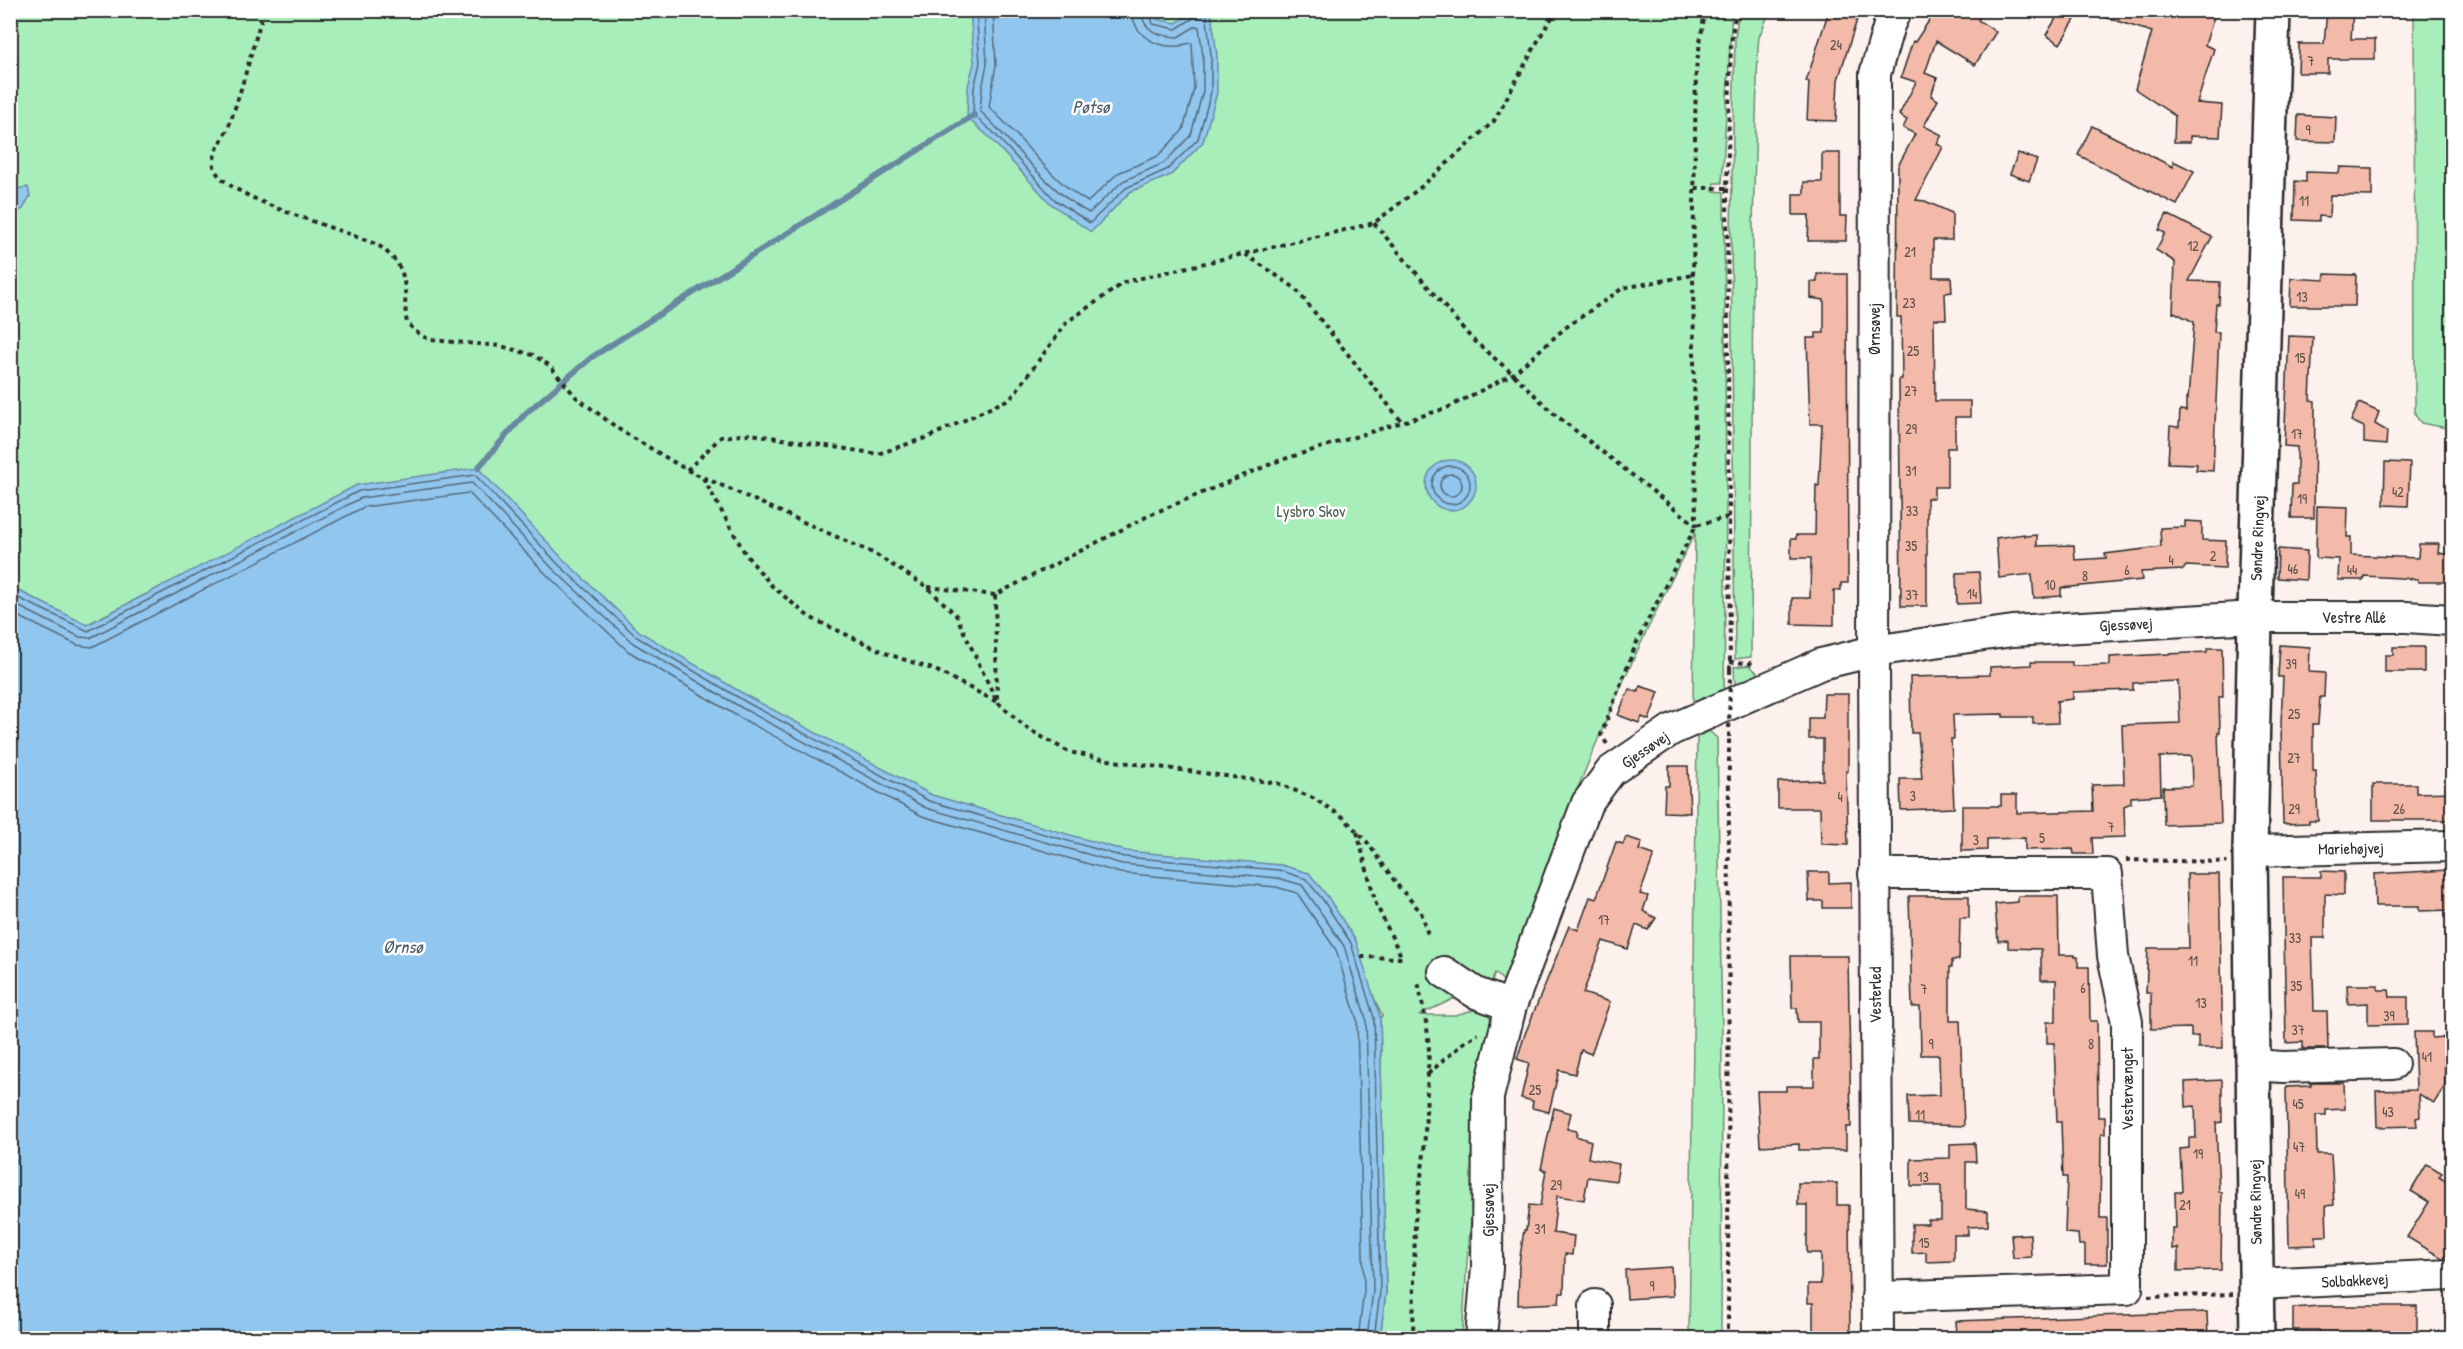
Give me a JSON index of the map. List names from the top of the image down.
{
  "streets": {
    "main road": ["Søndre Ringvej"],
    "street": [
      "Ørnsøvej",
      "Vestre Allé",
      "Gjessøvej",
      "Mariehøjvej",
      "Vesterled",
      "Vestervænget",
      "Solbakkevej"
    ]
  },
  "crossings": [
    ["Ørnsøvej", "Gjessøvej"],
    ["Ørnsøvej", "Vesterled"],
    ["Søndre Ringvej", "Vestre Allé"],
    ["Søndre Ringvej", "Gjessøvej"],
    ["Søndre Ringvej", "Mariehøjvej"],
    ["Søndre Ringvej", "Solbakkevej"],
    ["Vestre Allé", "Gjessøvej"],
    ["Gjessøvej", "Vesterled"]
  ],
  "water": ["Pøtsø", "Ørnsø"],
  "parks": ["Lysbro Skov"],
  "house_numbers": [
    "24",
    "7",
    "9",
    "11",
    "12",
    "21",
    "13",
    "23",
    "25",
    "15",
    "27",
    "29",
    "17",
    "31",
    "42",
    "19",
    "33",
    "35",
    "2",
    "4",
    "46",
    "6",
    "44",
    "8",
    "10",
    "14",
    "37",
    "39",
    "25",
    "27",
    "3",
    "4",
    "29",
    "26",
    "7",
    "5",
    "3",
    "17",
    "33",
    "11",
    "35",
    "6",
    "7",
    "13",
    "39",
    "37",
    "9",
    "8",
    "41",
    "25",
    "45",
    "43",
    "11",
    "47",
    "19",
    "13",
    "29",
    "49",
    "21",
    "31",
    "15",
    "9"
  ]
}
